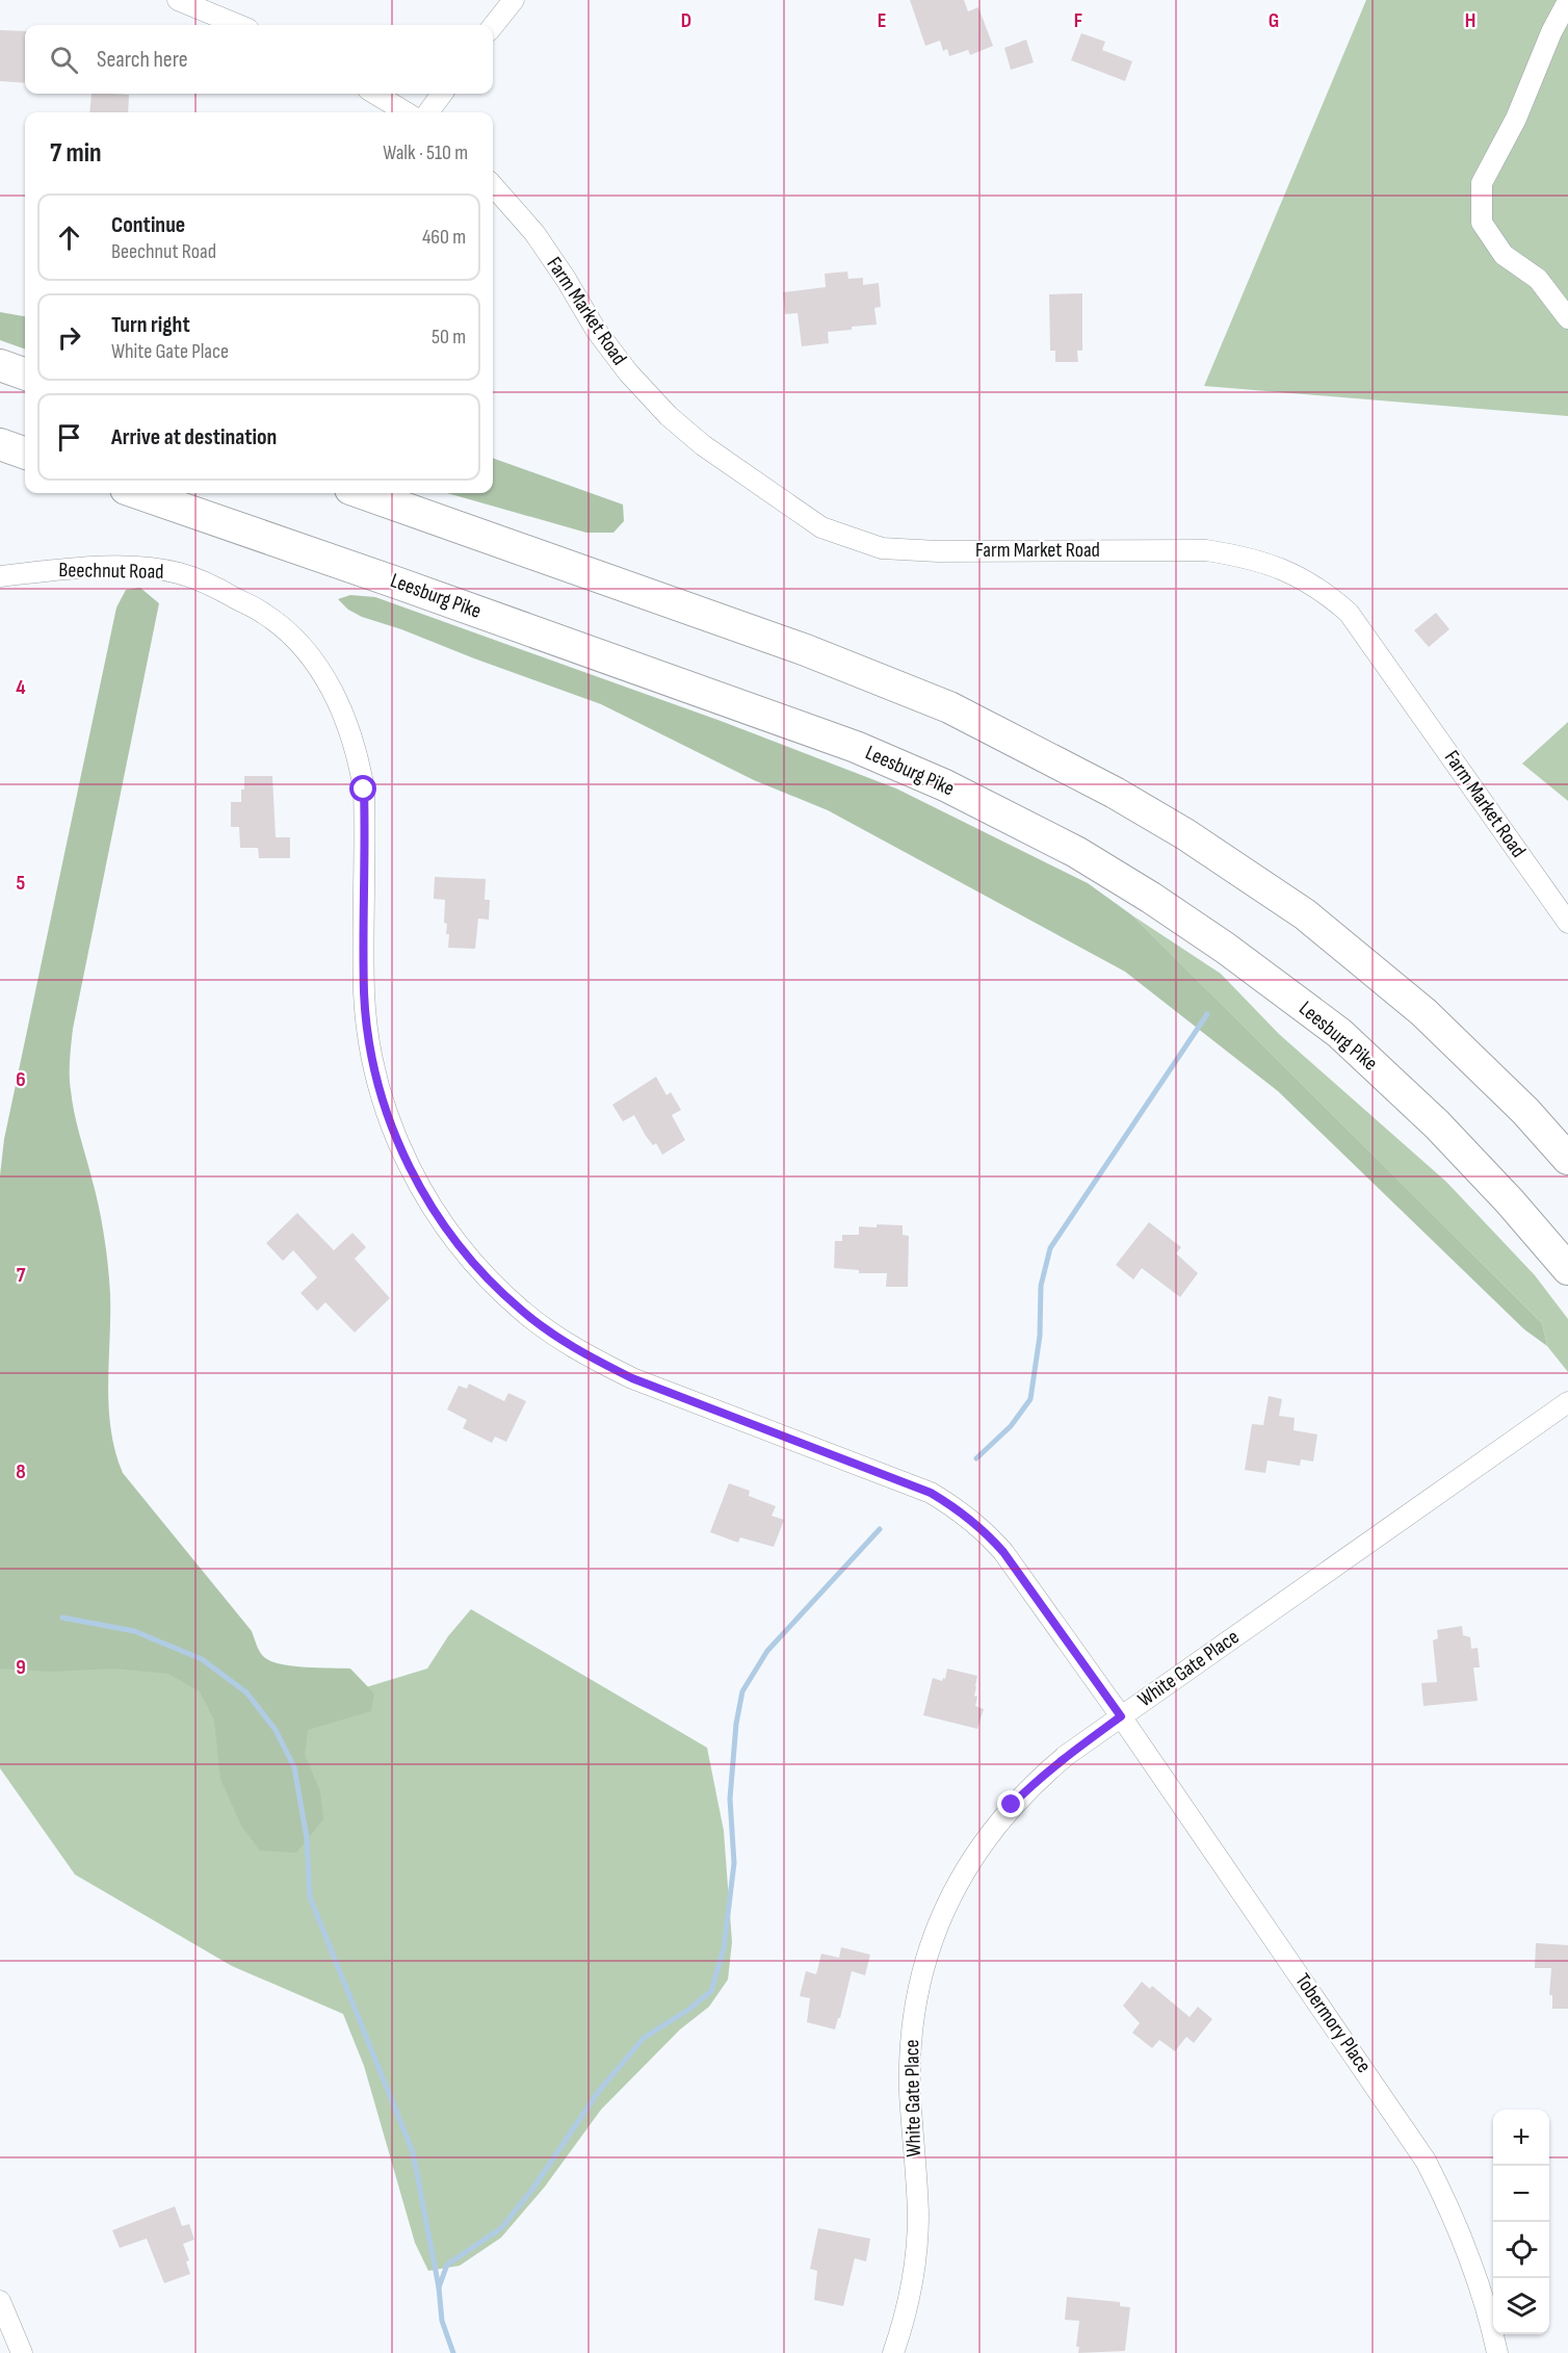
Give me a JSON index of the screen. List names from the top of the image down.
{
  "streets": {
    "highway": ["Leesburg Pike"],
    "street": [
      "Farm Market Road",
      "Beechnut Road",
      "White Gate Place",
      "Tobermory Place"
    ]
  },
  "crossings": [
    ["Beechnut Road", "White Gate Place"],
    ["Beechnut Road", "Tobermory Place"],
    ["White Gate Place", "Tobermory Place"]
  ],
  "page": {
    "search": "Search here",
    "heading": ["7 min", "Walk · 510 m"],
    "list": [
      ["Continue", "Beechnut Road", "460 m"],
      ["Turn right", "White Gate Place", "50 m"],
      "Arrive at destination"
    ],
    "map_buttons": ["+", "−"]
  },
  "grid": {
    "columns": [
      "D",
      "E",
      "F",
      "G",
      "H"
    ],
    "rows": [
      "4",
      "5",
      "6",
      "7",
      "8",
      "9"
    ]
  }
}
